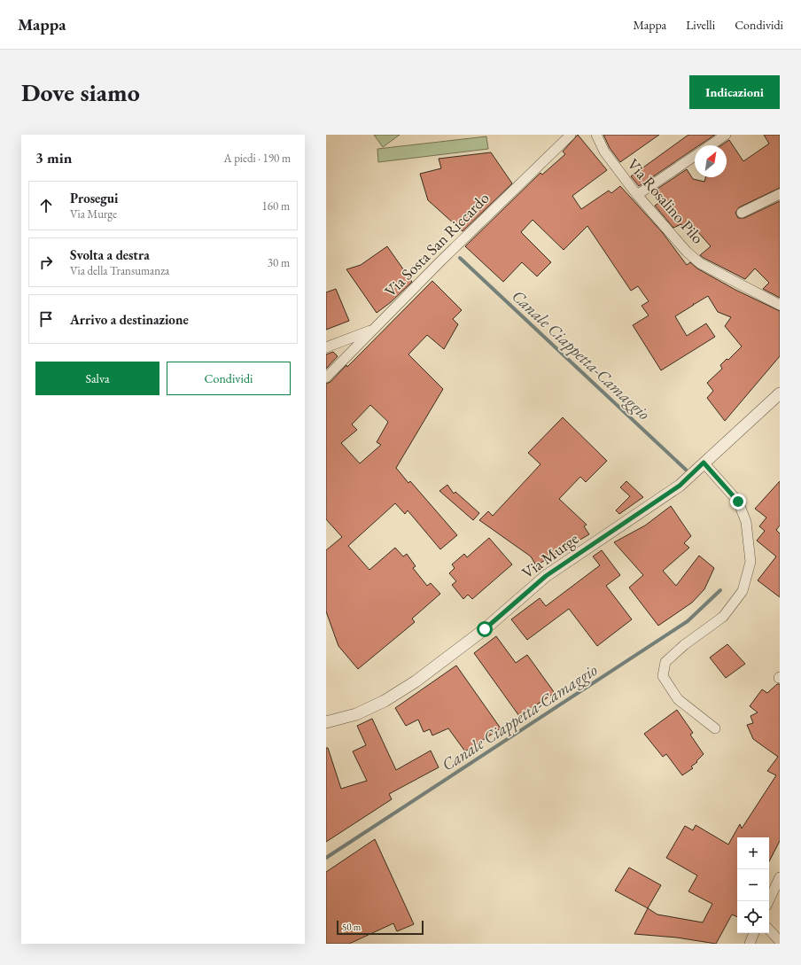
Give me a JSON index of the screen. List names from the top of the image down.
{
  "streets": {
    "street": ["Via Rosalino Pilo", "Via Sosta San Riccardo", "Via Murge"]
  },
  "water": ["Canale Ciappetta-Camaggio"],
  "scale_bar": "50 m",
  "north": "top right",
  "page": {
    "header": "Mappa",
    "nav": ["Mappa", "Livelli", "Condividi"],
    "buttons": [
      "Indicazioni",
      ["Salva", "Condividi"]
    ],
    "title": "Dove siamo",
    "heading": ["3 min", "A piedi · 190 m"],
    "list": [
      ["Prosegui", "Via Murge", "160 m"],
      ["Svolta a destra", "Via della Transumanza", "30 m"],
      "Arrivo a destinazione"
    ],
    "map_buttons": ["+", "−"],
    "scale": "50 m"
  }
}
